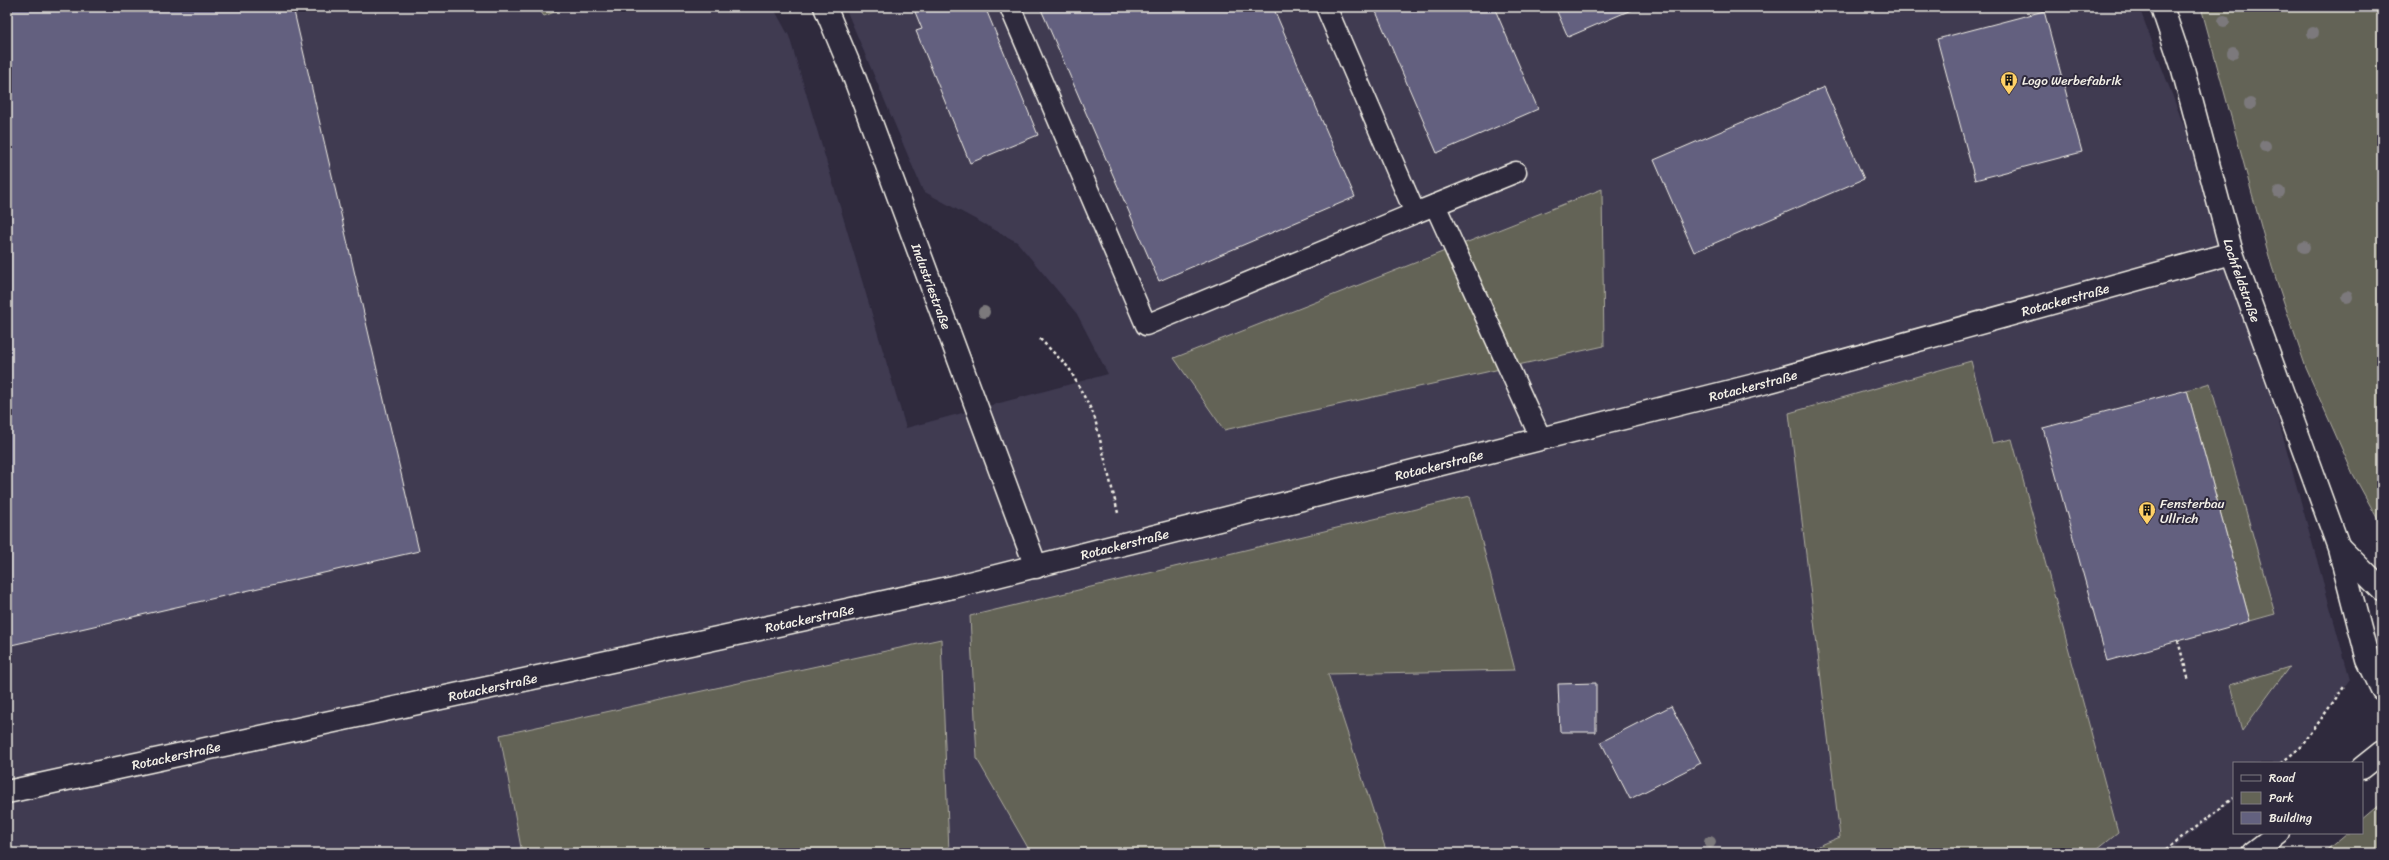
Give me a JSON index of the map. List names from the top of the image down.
{
  "streets": {
    "street": ["Lochfeldstraße", "Industriestraße", "Rotackerstraße"]
  },
  "crossings": [
    ["Lochfeldstraße", "Rotackerstraße"],
    ["Industriestraße", "Rotackerstraße"]
  ],
  "places": {
    "building": ["Logo Werbefabrik", "Fensterbau Ullrich"]
  },
  "legend": ["Road", "Park", "Building"]
}
